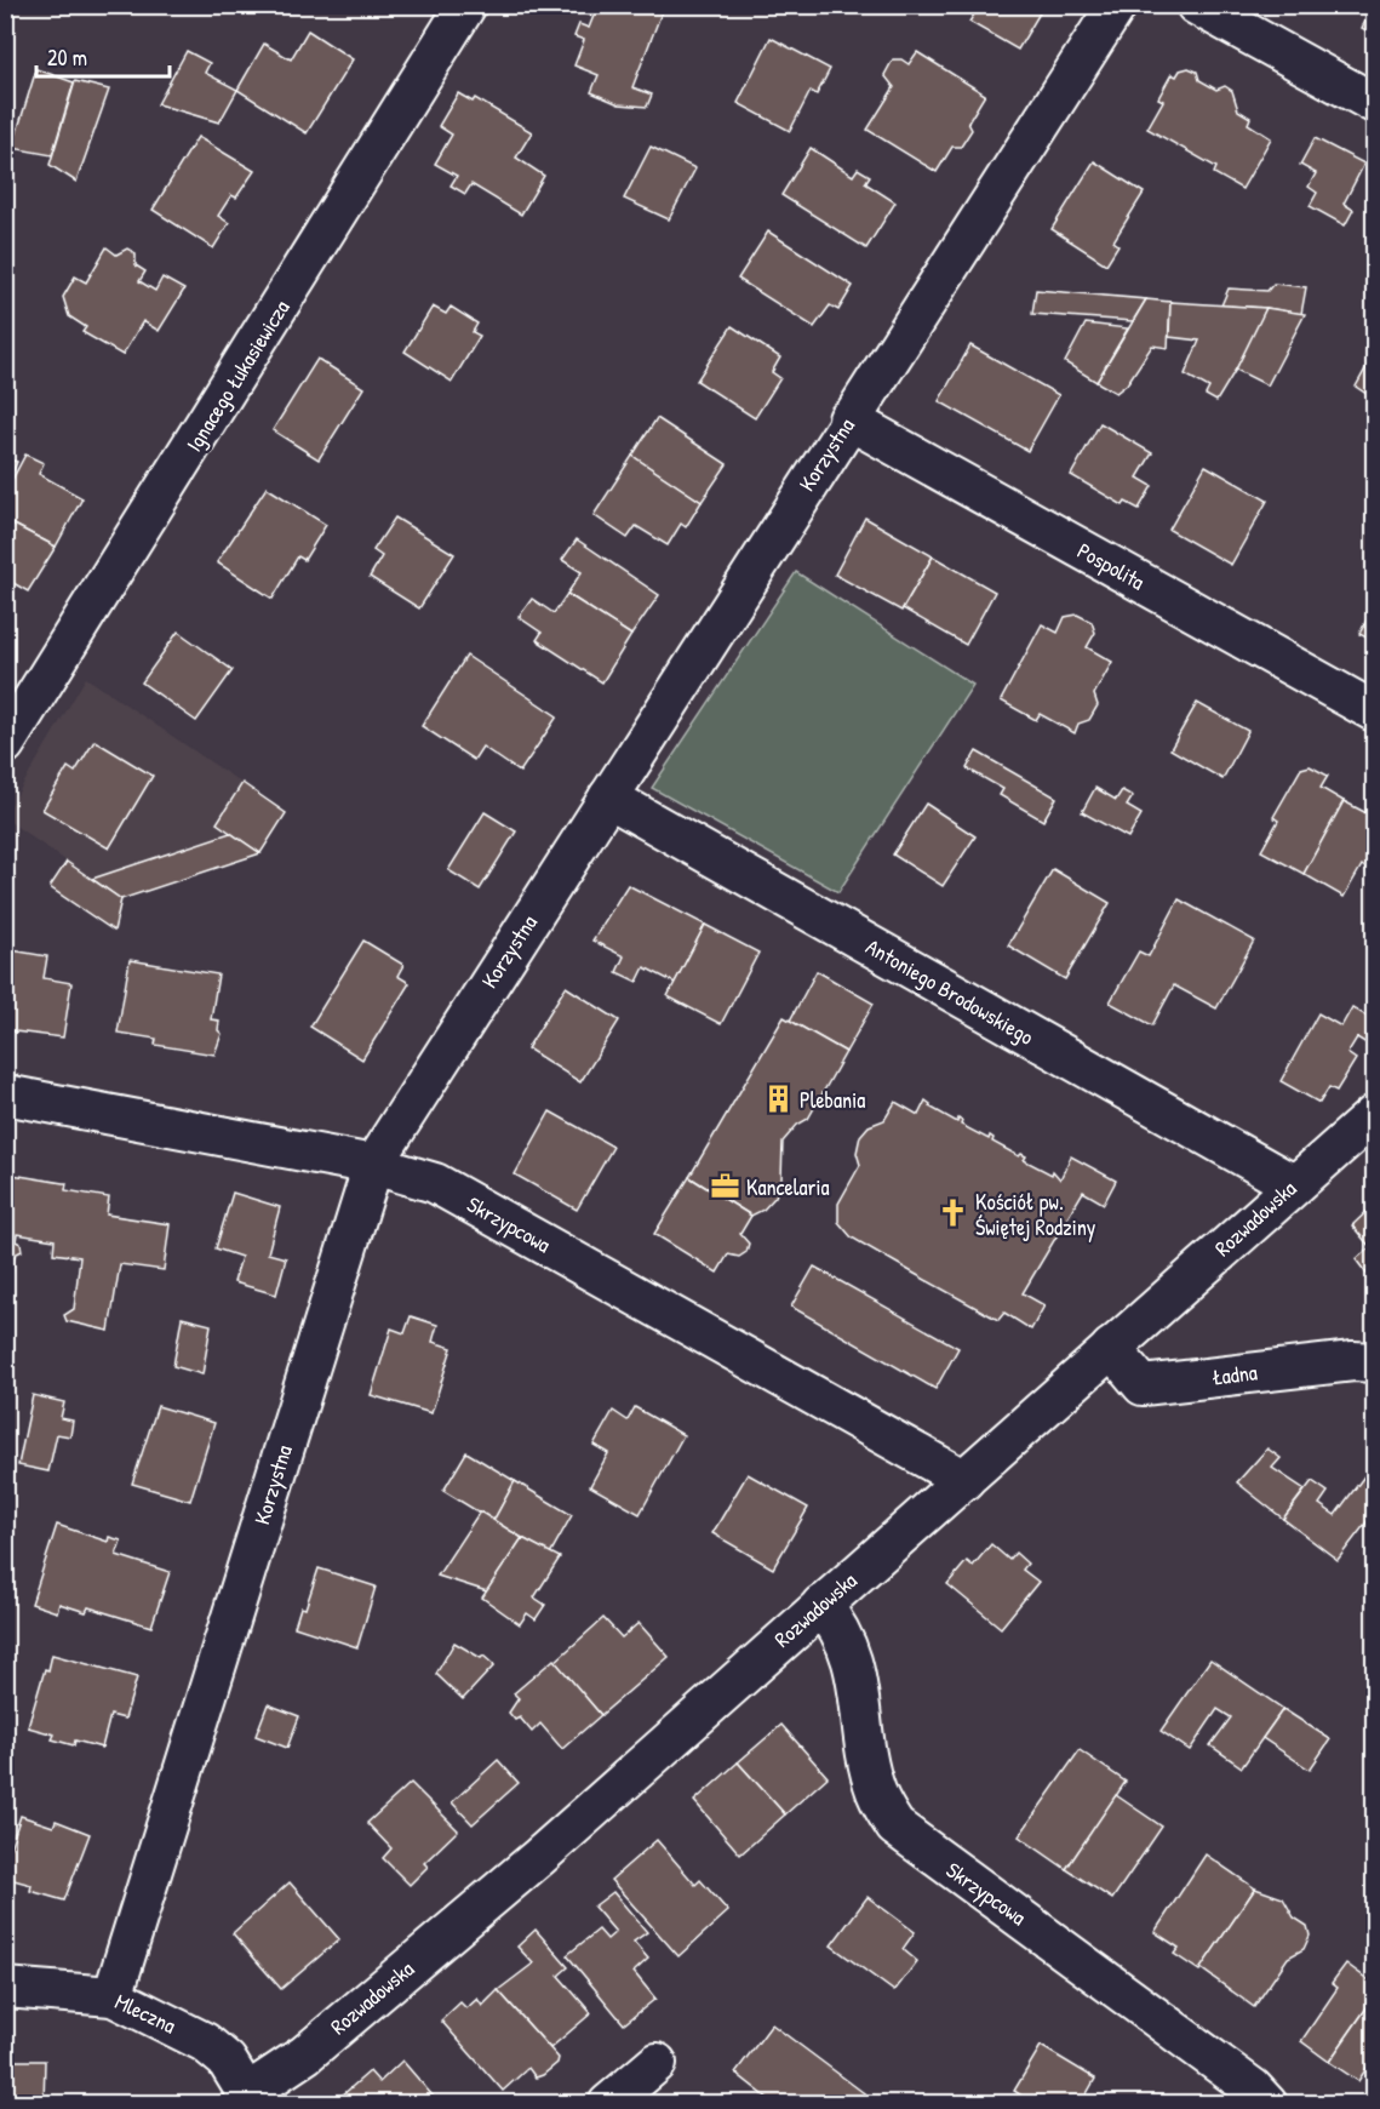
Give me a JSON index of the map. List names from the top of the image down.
{
  "streets": {
    "street": [
      "Ignacego Łukasiewicza",
      "Korzystna",
      "Pospolita",
      "Antoniego Brodowskiego",
      "Rozwadowska",
      "Skrzypcowa",
      "Ładna",
      "Mleczna"
    ]
  },
  "crossings": [
    ["Korzystna", "Pospolita"],
    ["Korzystna", "Antoniego Brodowskiego"],
    ["Korzystna", "Skrzypcowa"],
    ["Korzystna", "Mleczna"],
    ["Antoniego Brodowskiego", "Rozwadowska"],
    ["Rozwadowska", "Skrzypcowa"],
    ["Rozwadowska", "Ładna"],
    ["Rozwadowska", "Mleczna"]
  ],
  "places": {
    "building": ["Plebania"],
    "office": ["Kancelaria"],
    "church": ["Kościół pw. Świętej Rodziny"]
  },
  "scale_bar": "20 m"
}
